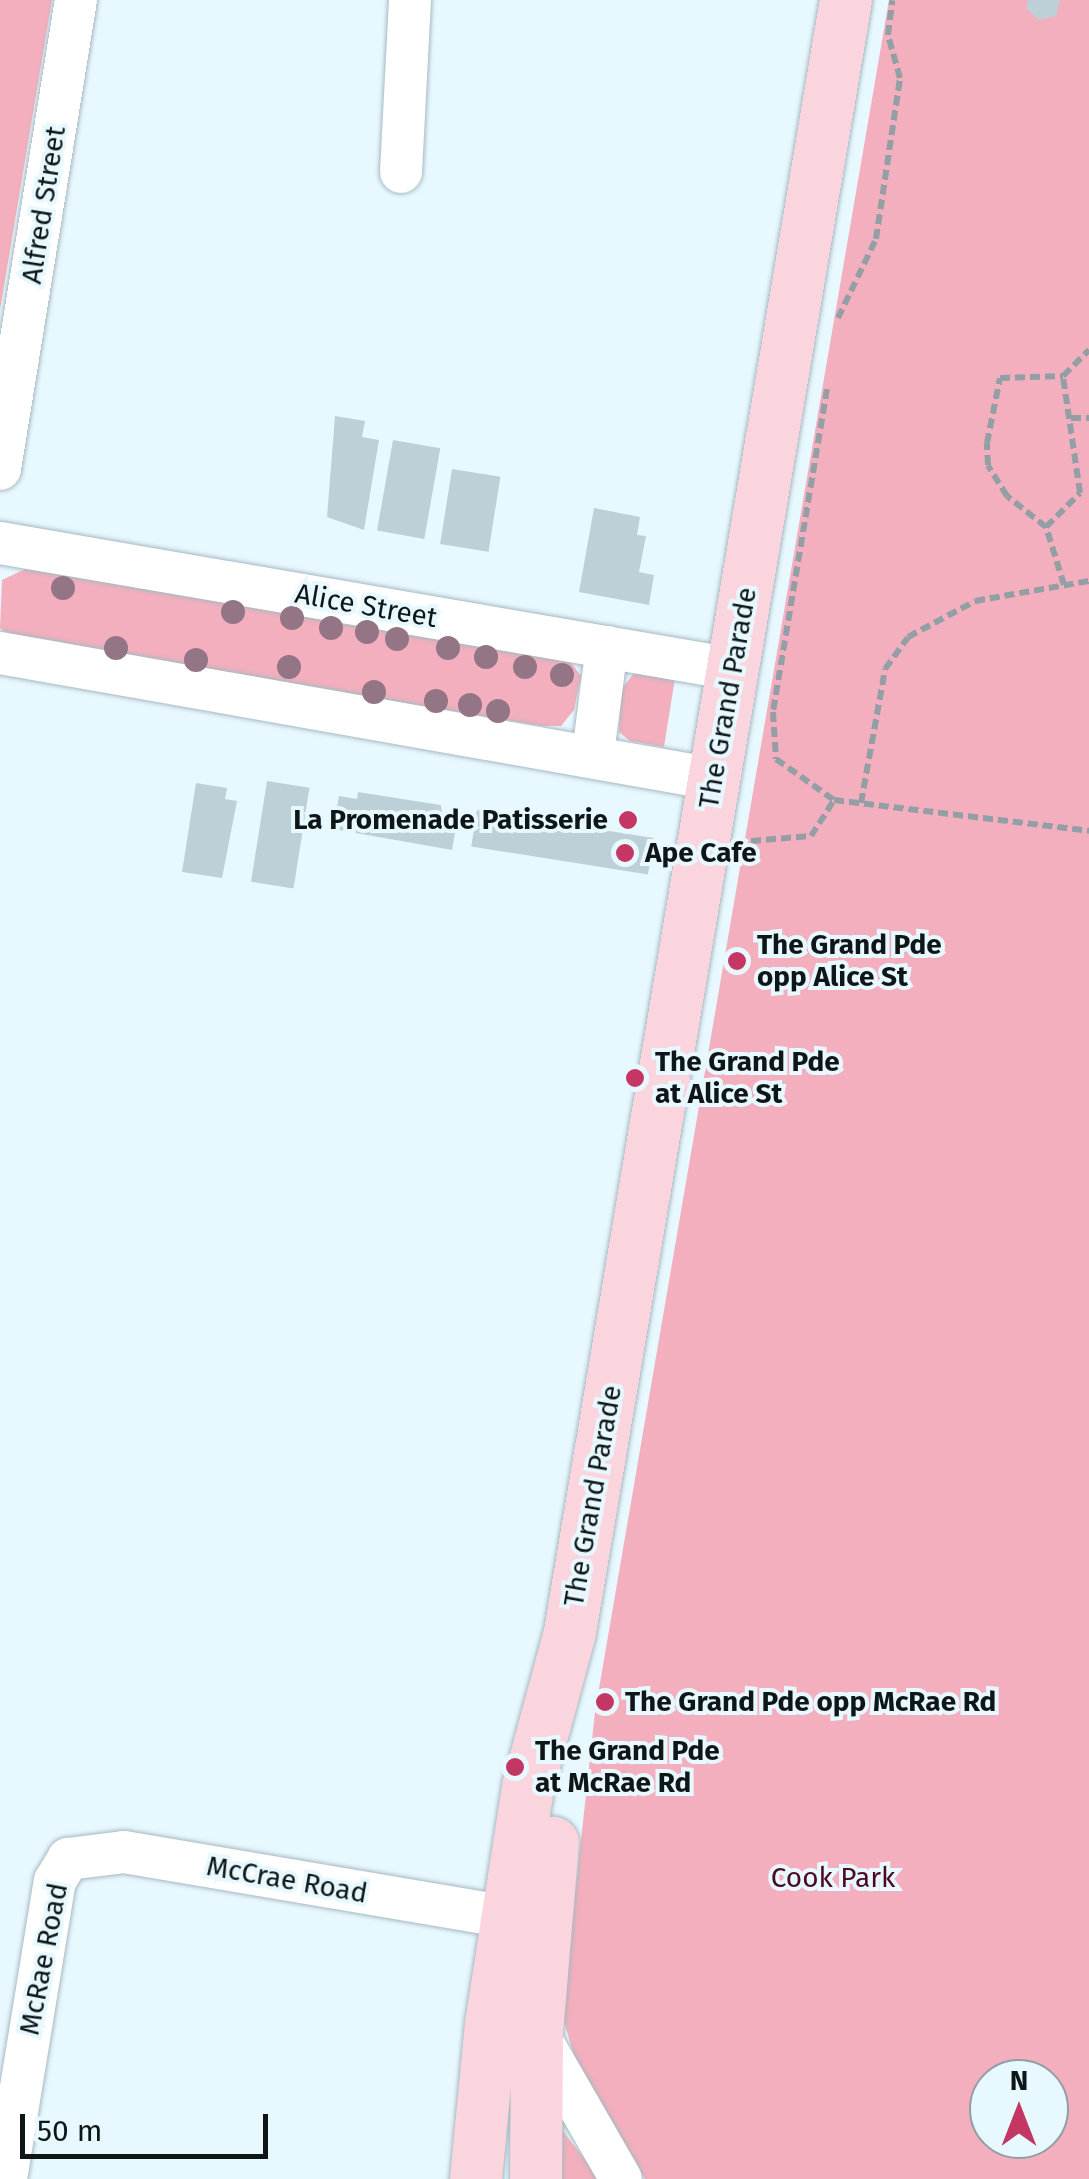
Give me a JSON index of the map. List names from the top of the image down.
{
  "streets": {
    "main road": ["The Grand Parade"],
    "street": [
      "Alfred Street",
      "Alice Street",
      "McCrae Road",
      "McRae Road"
    ]
  },
  "crossings": [
    ["Alice Street", "The Grand Parade"],
    ["The Grand Parade", "McCrae Road"],
    ["McCrae Road", "McRae Road"]
  ],
  "parks": ["Cook Park"],
  "places": [
    "La Promenade Patisserie",
    "Ape Cafe",
    "The Grand Pde opp Alice St",
    "The Grand Pde at Alice St",
    "The Grand Pde opp McRae Rd",
    "The Grand Pde at McRae Rd"
  ],
  "scale_bar": "50 m",
  "north": "top"
}
